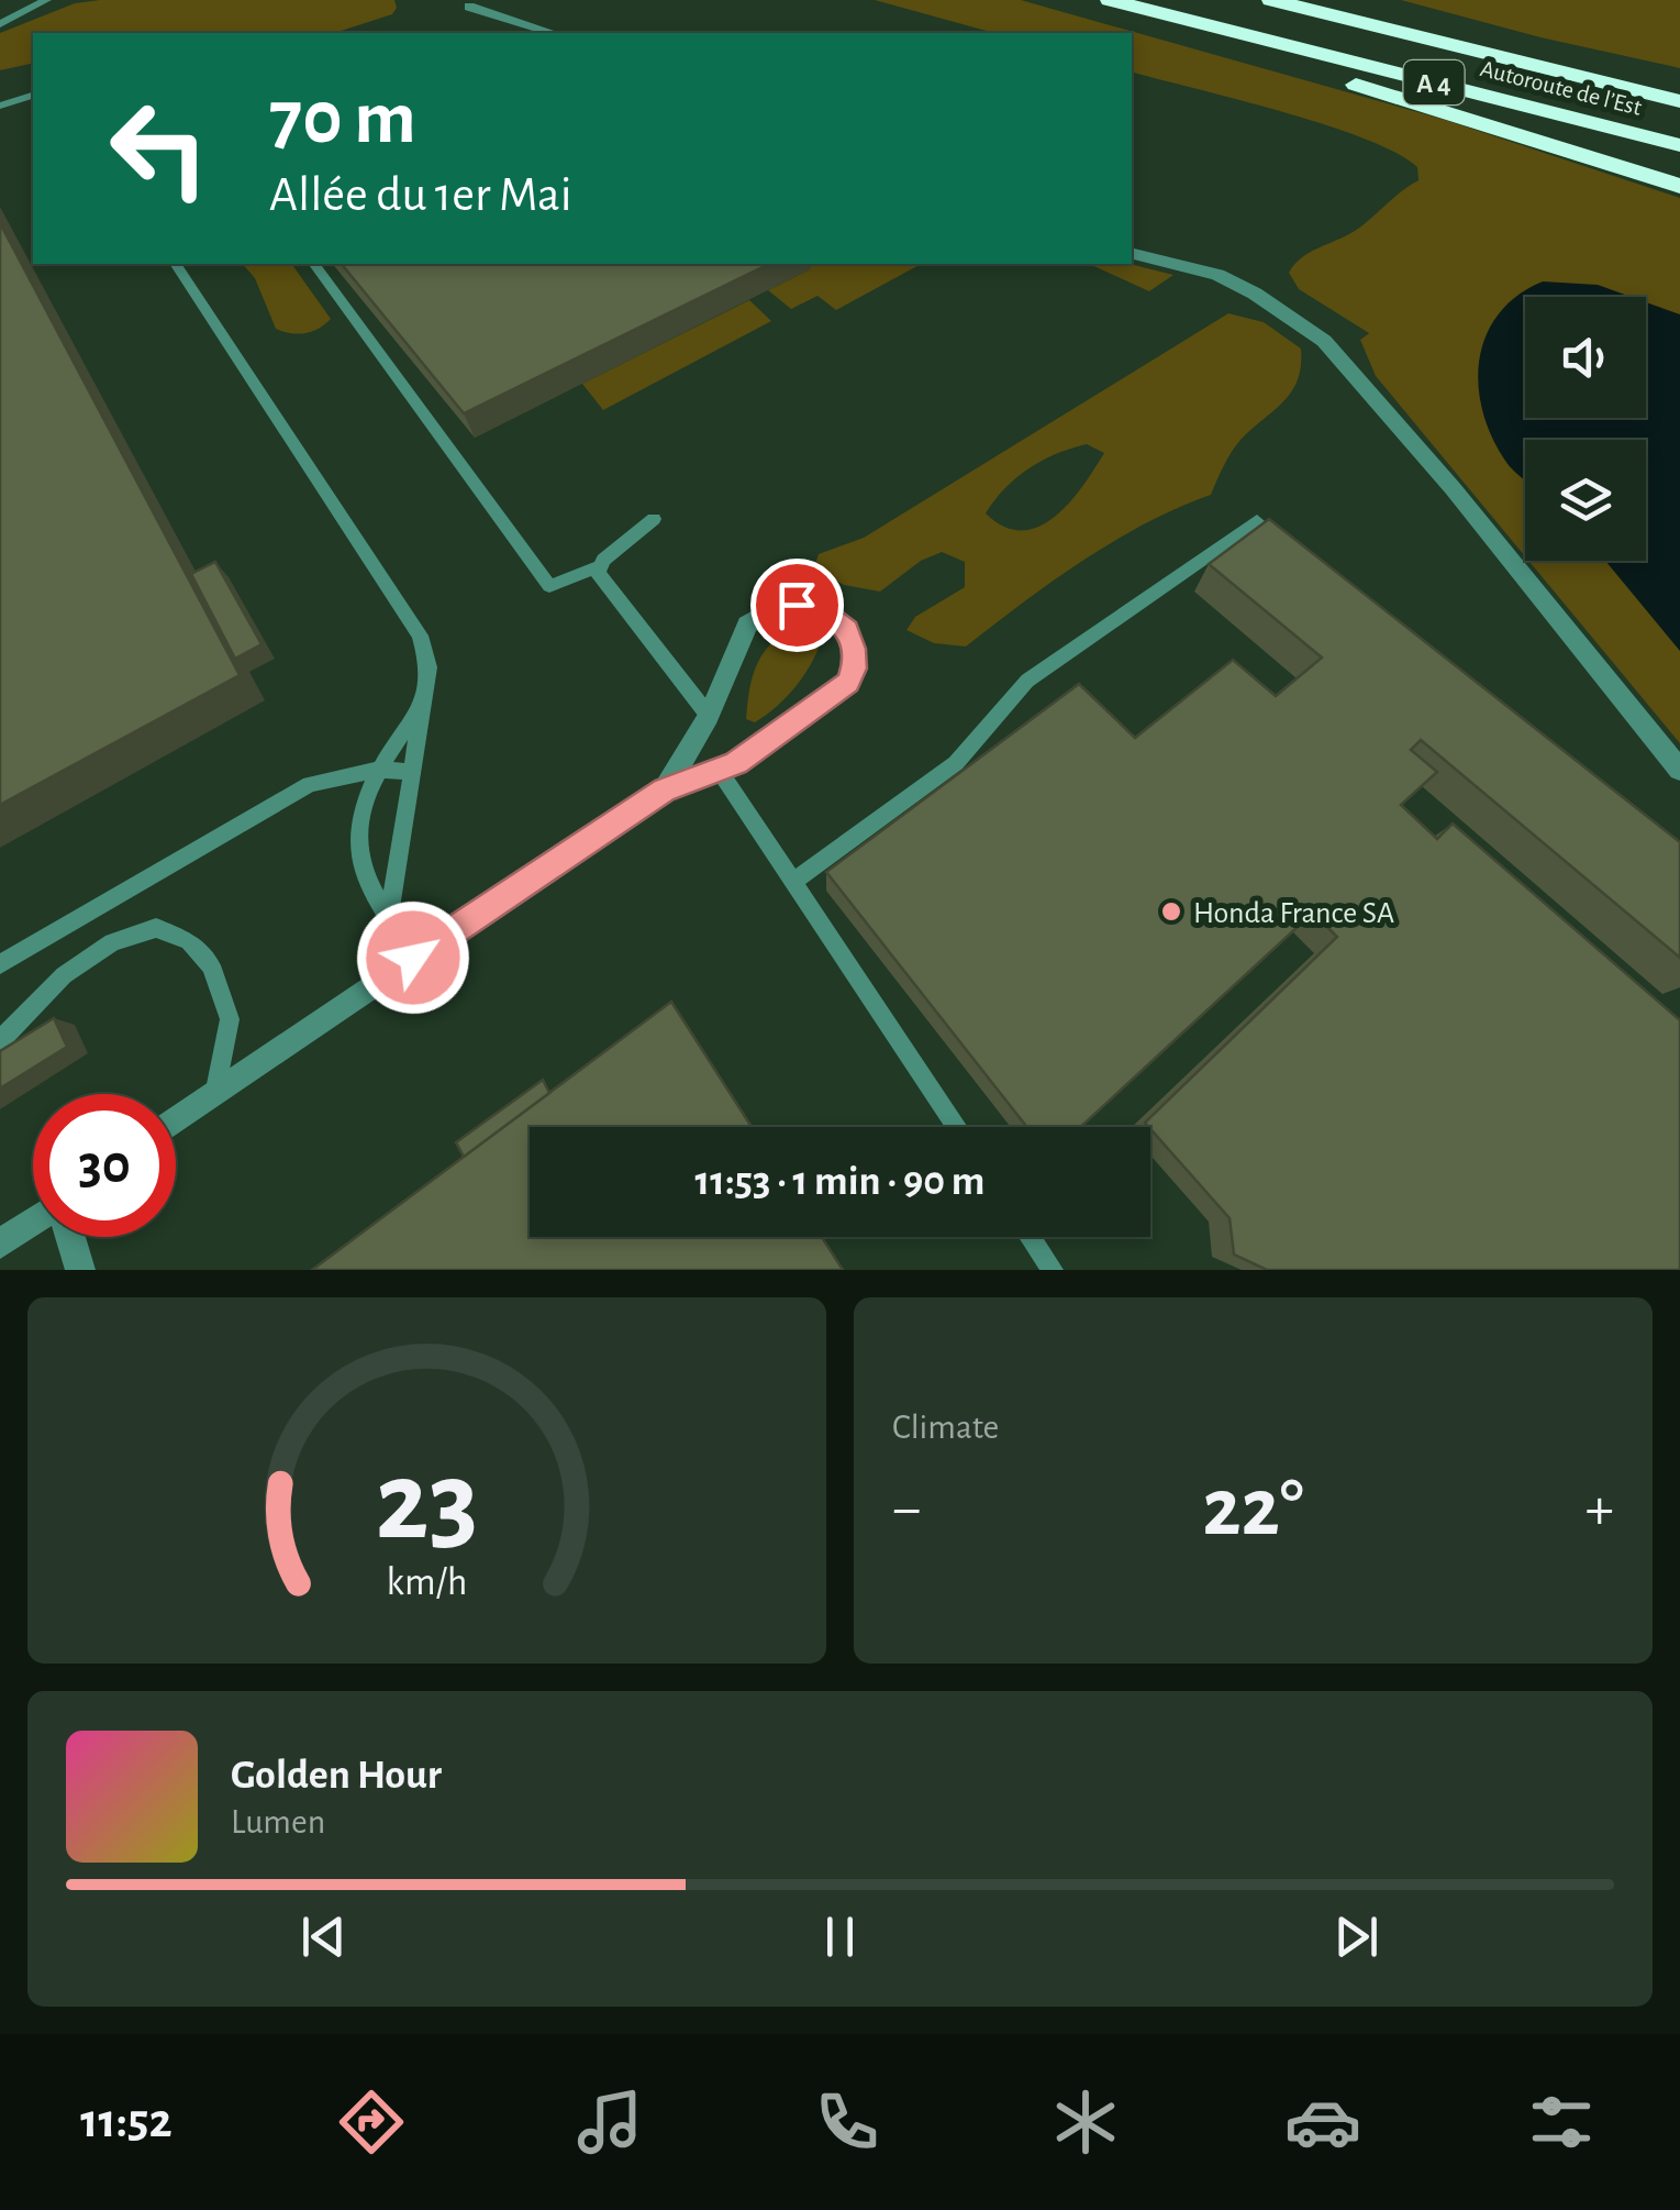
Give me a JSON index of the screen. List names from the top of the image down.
{
  "streets": {
    "highway": ["A 4", "Autoroute de l’Est"]
  },
  "places": ["Honda France SA"],
  "page": {
    "turn": ["70 m", "Allée du 1er Mai"],
    "limit": "30",
    "trip": "11:53 · 1 min · 90 m",
    "tile": "Climate",
    "heat": ["−", "22°", "+"],
    "song": ["Golden Hour", "Lumen"],
    "tabs": "11:52",
    "gauge": ["23", "km/h"]
  }
}
